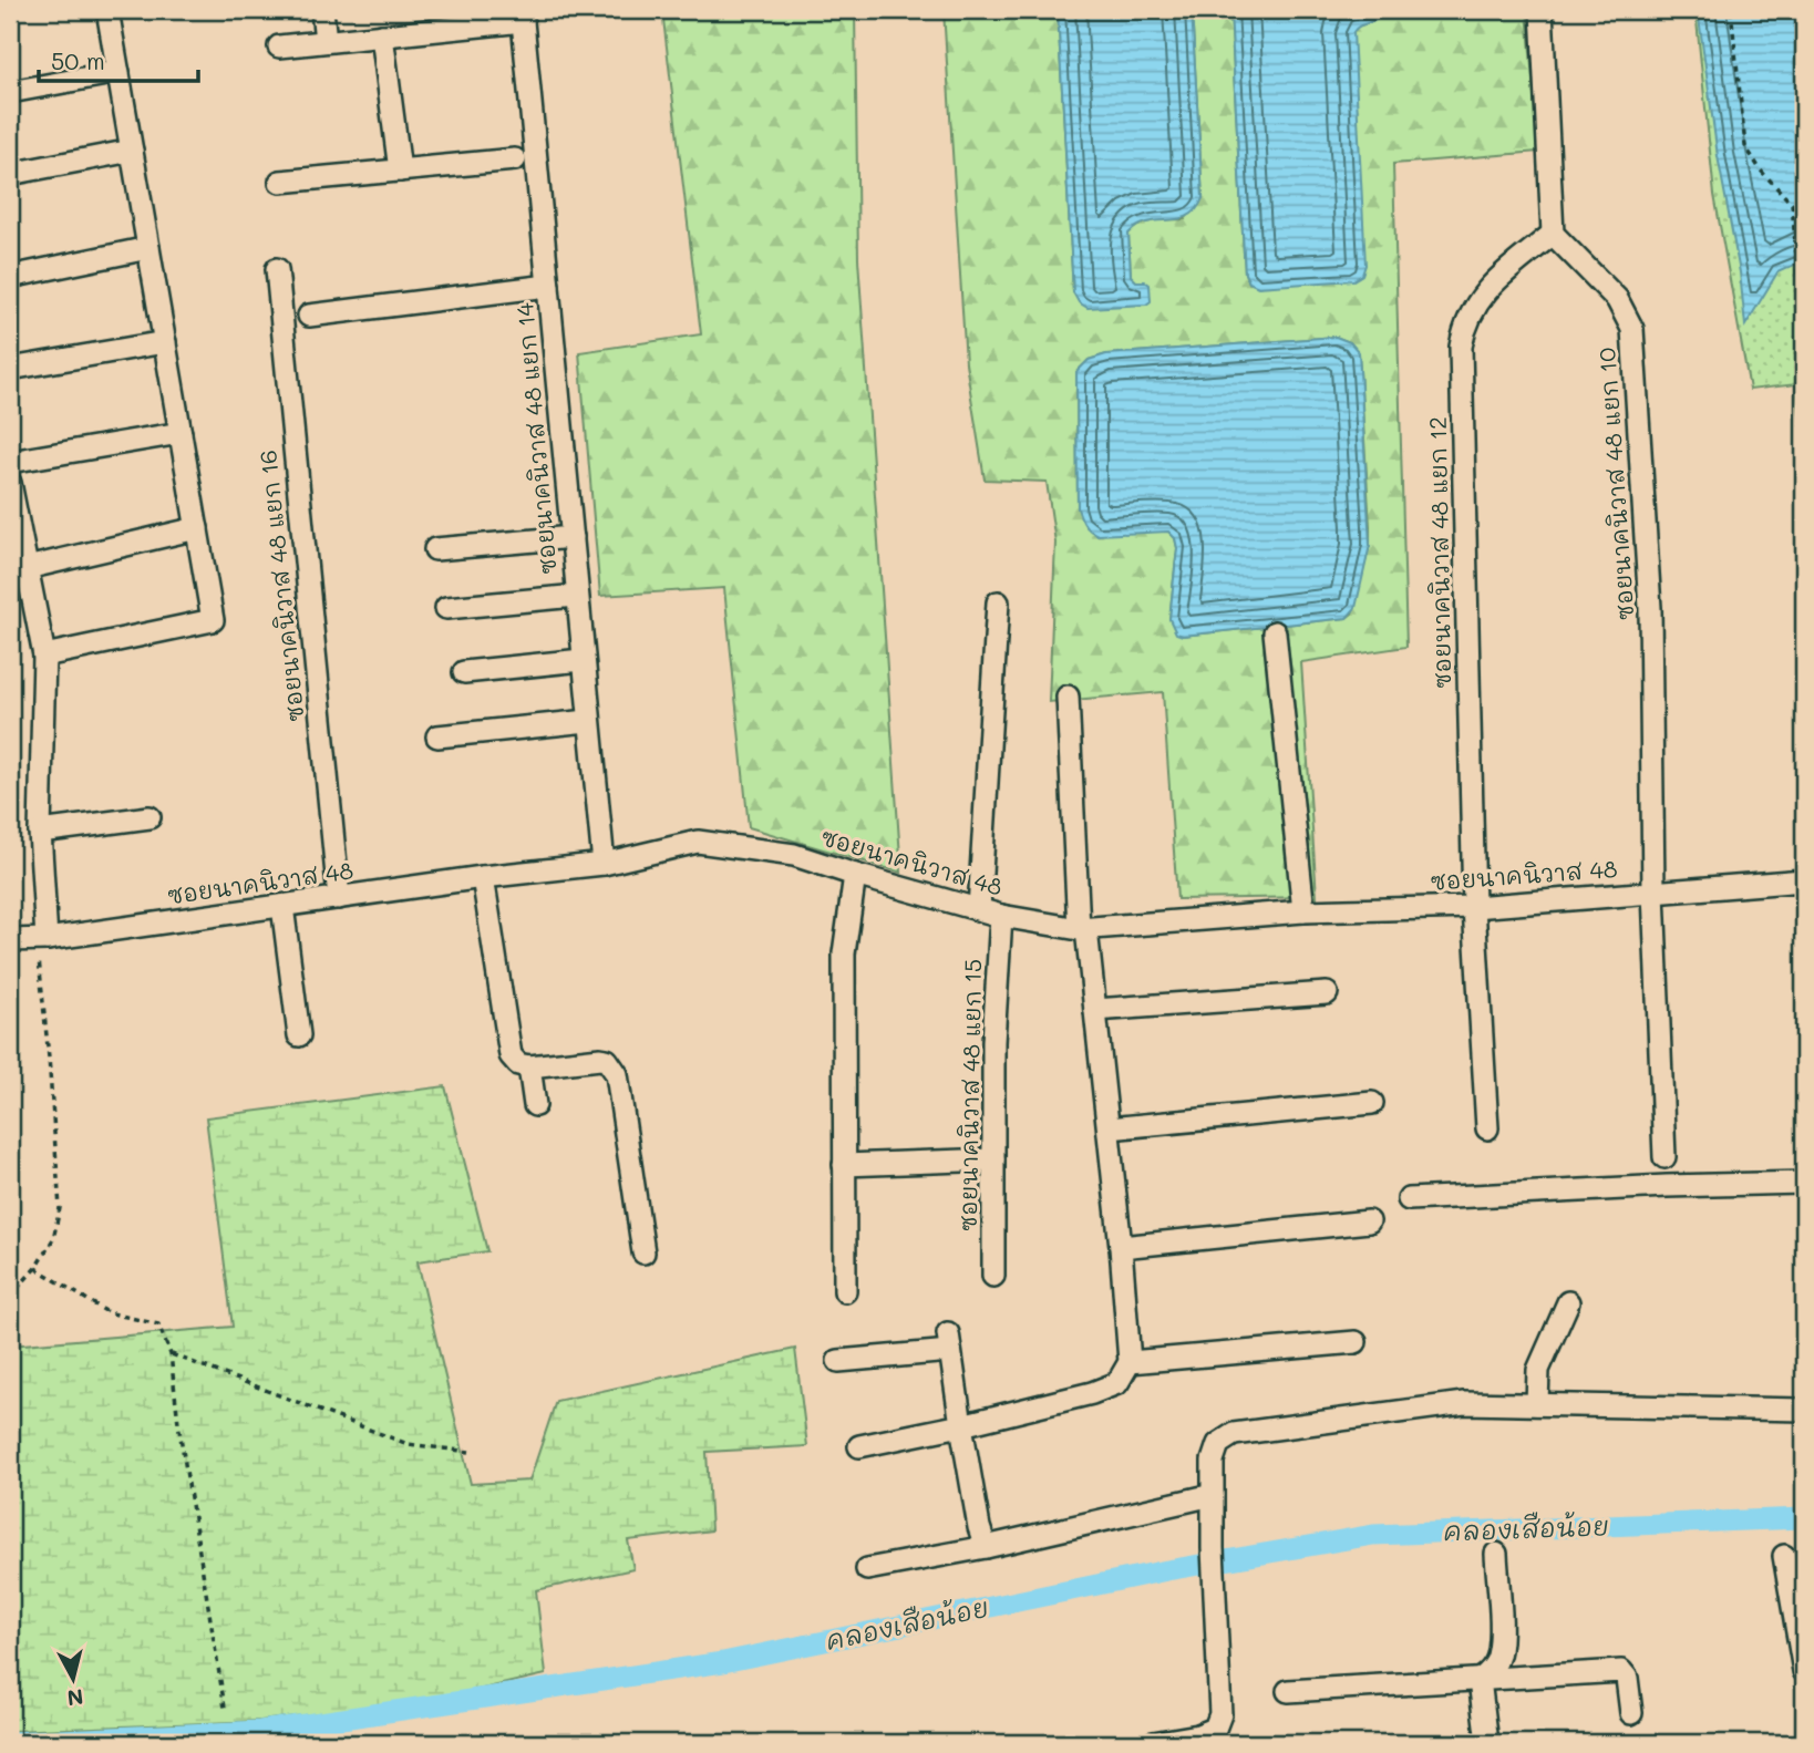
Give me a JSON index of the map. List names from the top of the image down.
{
  "streets": {
    "street": [
      "ซอยนาคนิวาส 48 แยก 14",
      "ซอยนาคนิวาส 48 แยก 10",
      "ซอยนาคนิวาส 48 แยก 12",
      "ซอยนาคนิวาส 48 แยก 16",
      "ซอยนาคนิวาส 48",
      "ซอยนาคนิวาส 48 แยก 15"
    ]
  },
  "crossings": [
    ["ซอยนาคนิวาส 48 แยก 14", "ซอยนาคนิวาส 48"],
    ["ซอยนาคนิวาส 48 แยก 10", "ซอยนาคนิวาส 48 แยก 12"],
    ["ซอยนาคนิวาส 48 แยก 10", "ซอยนาคนิวาส 48"],
    ["ซอยนาคนิวาส 48 แยก 12", "ซอยนาคนิวาส 48"],
    ["ซอยนาคนิวาส 48 แยก 16", "ซอยนาคนิวาส 48"],
    ["ซอยนาคนิวาส 48", "ซอยนาคนิวาส 48 แยก 15"]
  ],
  "water": ["คลองเสือน้อย"],
  "scale_bar": "50 m",
  "north": "bottom"
}
